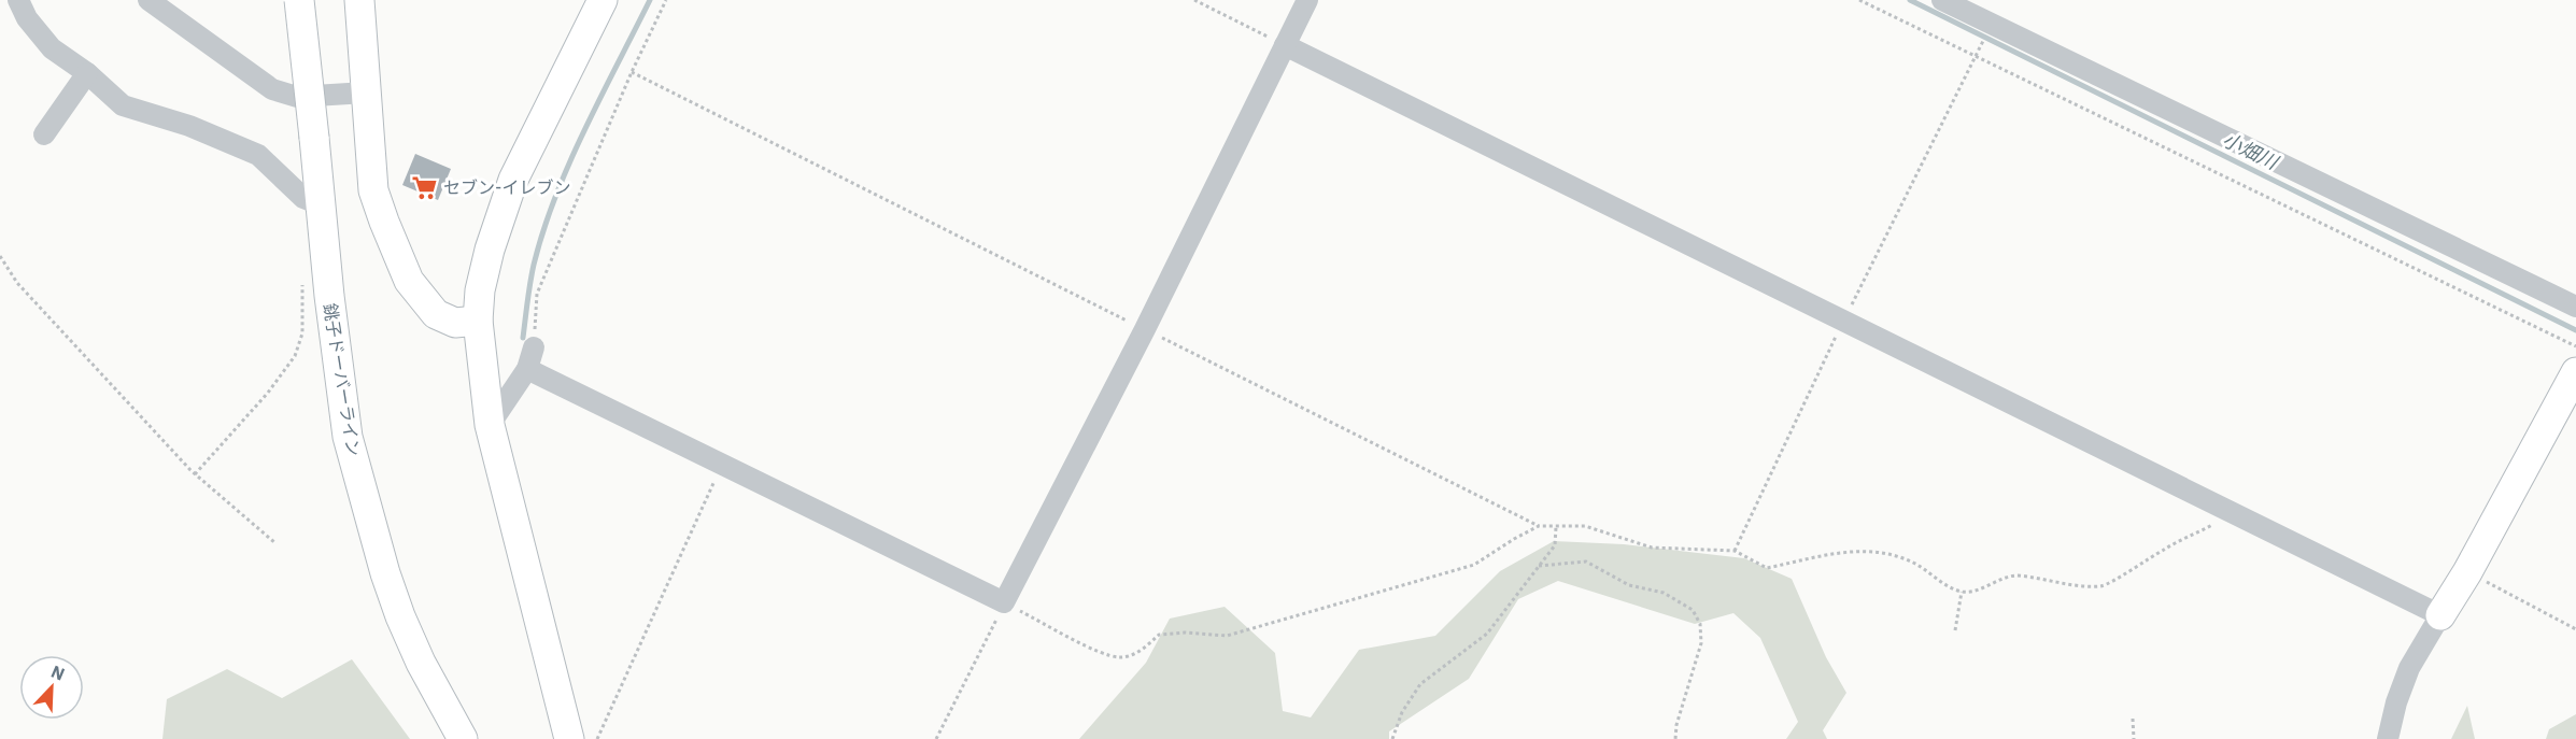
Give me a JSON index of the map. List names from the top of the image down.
{
  "streets": {
    "main road": ["銚子ドーバーライン"]
  },
  "water": ["小畑川"],
  "places": {
    "supermarket": ["セブン-イレブン"]
  },
  "north": "top right"
}
